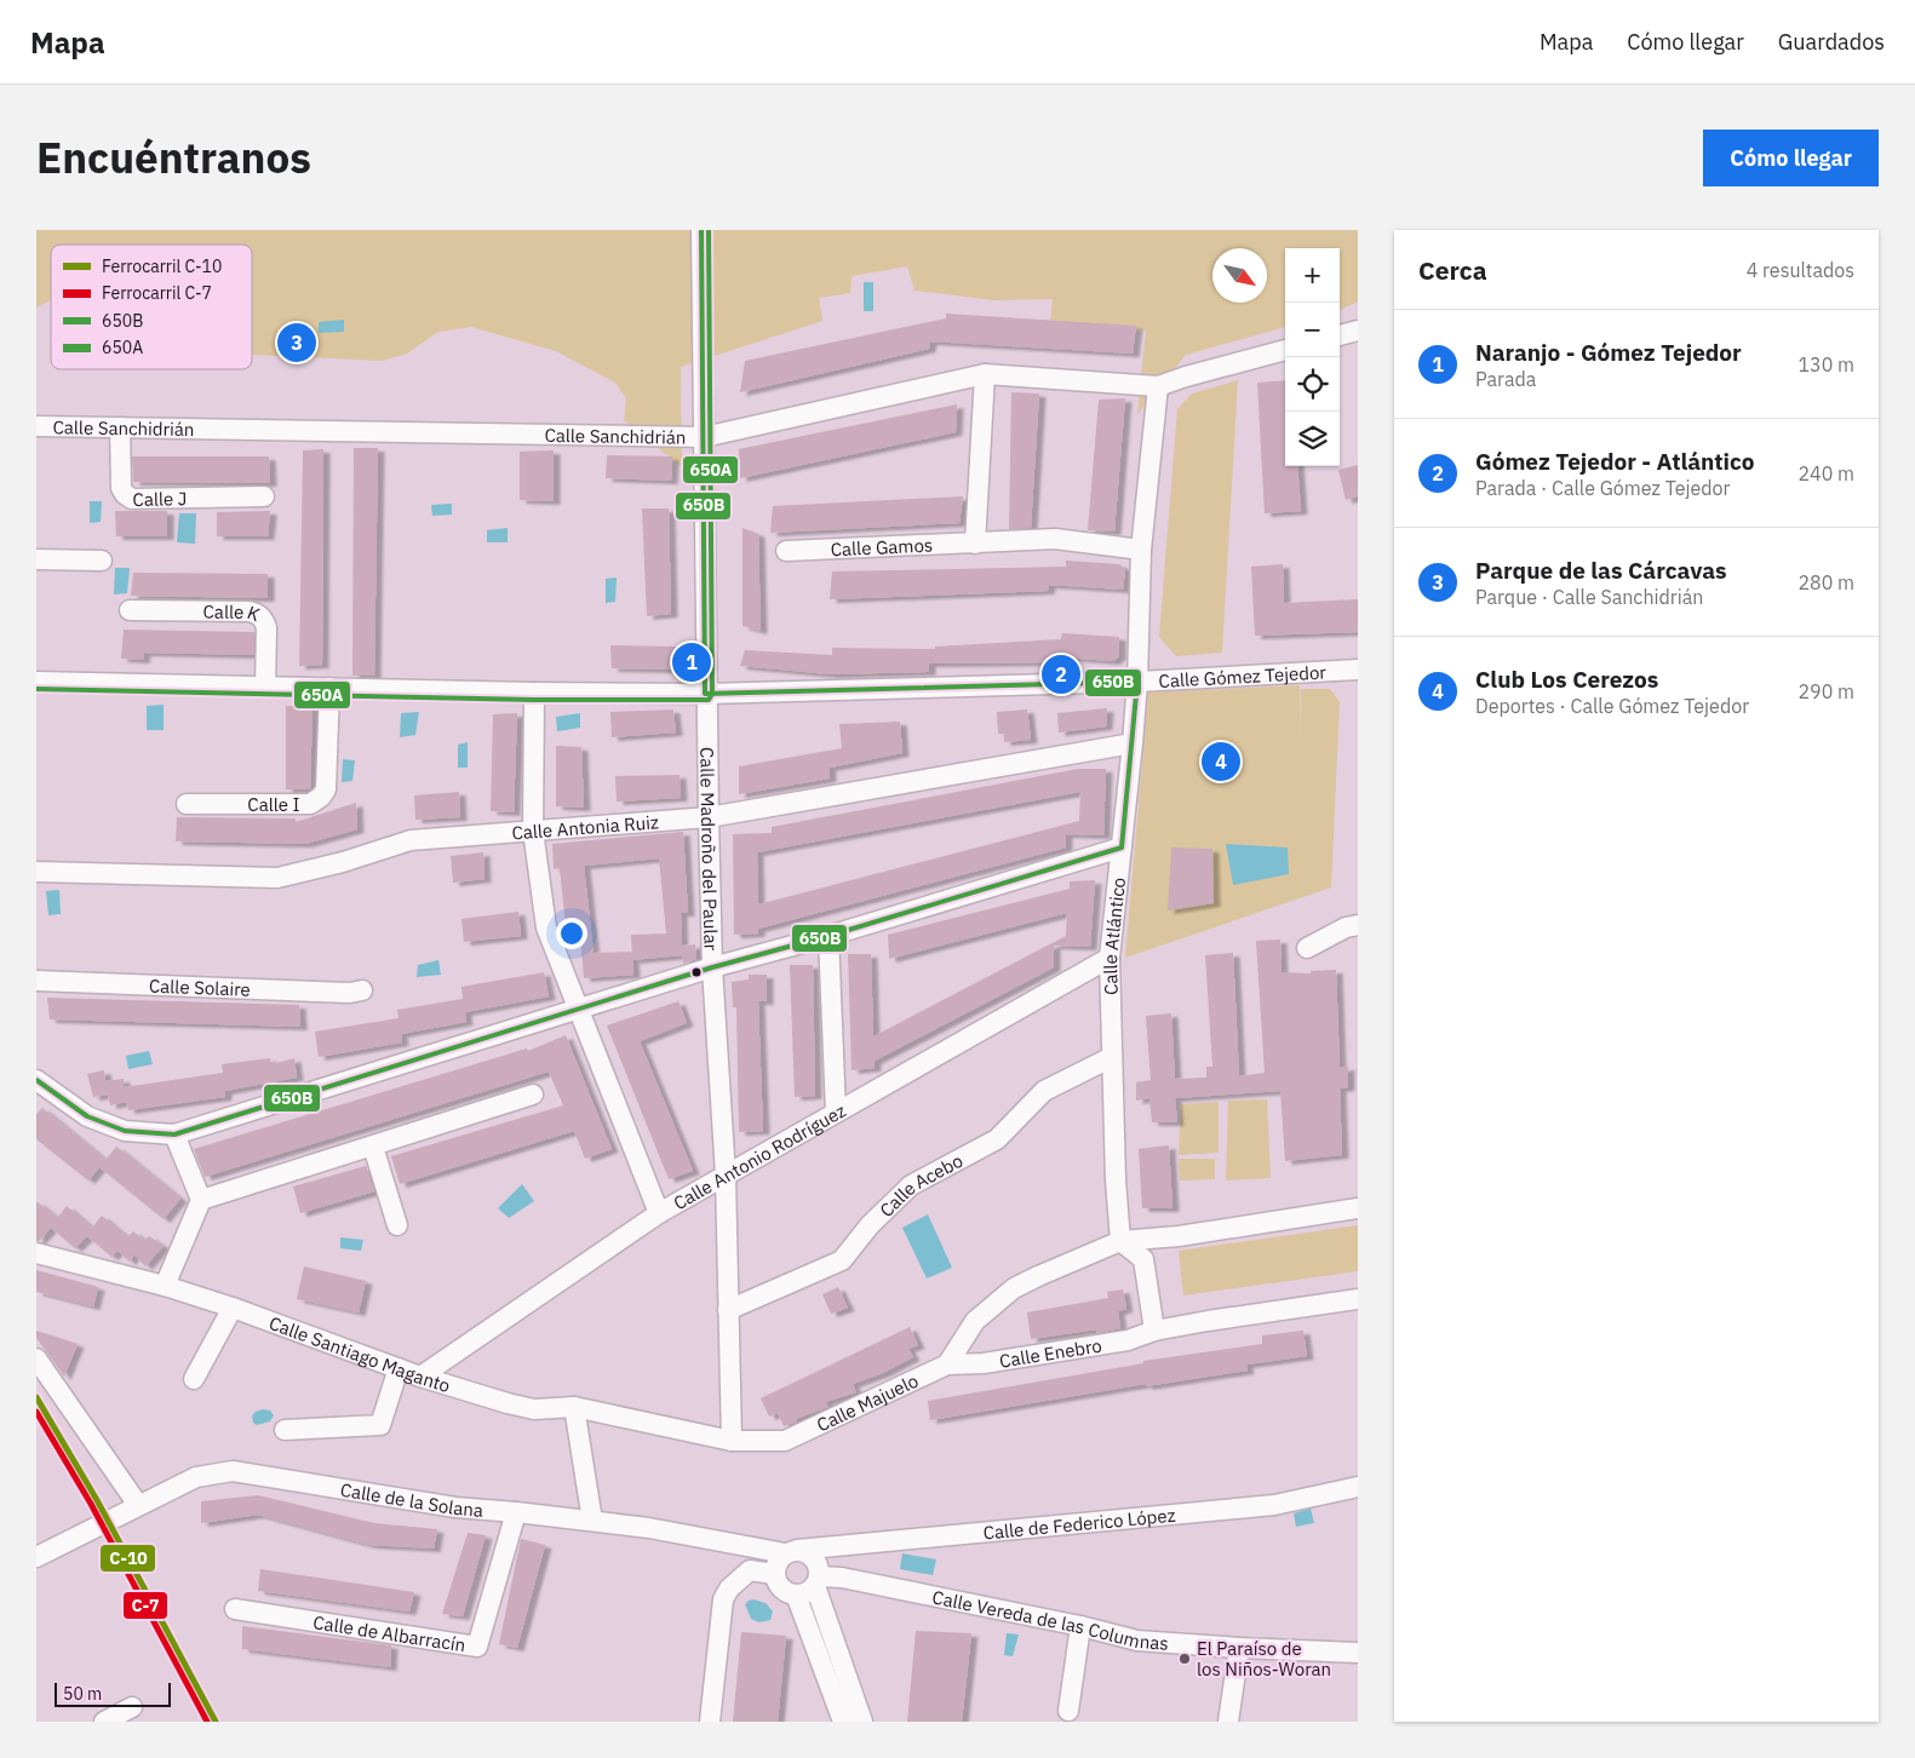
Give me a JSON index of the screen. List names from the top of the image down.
{
  "streets": {
    "street": [
      "Calle Sanchidrián",
      "Calle J",
      "Calle Gamos",
      "Calle K",
      "Calle Gómez Tejedor",
      "Calle I",
      "Calle Antonia Ruiz",
      "Calle Madroño del Paular",
      "Calle Atlántico",
      "Calle Solaire",
      "Calle Antonio Rodríguez",
      "Calle Acebo",
      "Calle Santiago Maganto",
      "Calle Enebro",
      "Calle Majuelo",
      "Calle de la Solana",
      "Calle de Federico López",
      "Calle Vereda de las Columnas",
      "Calle de Albarracín"
    ]
  },
  "crossings": [
    ["Calle Sanchidrián", "Calle J"],
    ["Calle Sanchidrián", "Calle Madroño del Paular"],
    ["Calle Sanchidrián", "Calle Atlántico"],
    ["Calle Gamos", "Calle Atlántico"],
    ["Calle K", "Calle Gómez Tejedor"],
    ["Calle Gómez Tejedor", "Calle I"],
    ["Calle Gómez Tejedor", "Calle Madroño del Paular"],
    ["Calle Gómez Tejedor", "Calle Atlántico"],
    ["Calle Antonia Ruiz", "Calle Madroño del Paular"],
    ["Calle Antonia Ruiz", "Calle Atlántico"],
    ["Calle Madroño del Paular", "Calle Antonio Rodríguez"],
    ["Calle Madroño del Paular", "Calle Acebo"],
    ["Calle Madroño del Paular", "Calle Majuelo"],
    ["Calle Atlántico", "Calle Antonio Rodríguez"],
    ["Calle Atlántico", "Calle Acebo"],
    ["Calle Antonio Rodríguez", "Calle Santiago Maganto"],
    ["Calle Santiago Maganto", "Calle Majuelo"],
    ["Calle Enebro", "Calle Majuelo"],
    ["Calle de la Solana", "Calle de Federico López"],
    ["Calle de la Solana", "Calle de Albarracín"]
  ],
  "places": ["El Paraíso de los Niños-Woran"],
  "lines": [
    "transit line 650B",
    "transit line 650A",
    "rail line C-10",
    "rail line C-7"
  ],
  "legend": [
    "Ferrocarril C-10",
    "Ferrocarril C-7",
    "650B",
    "650A"
  ],
  "scale_bar": "50 m",
  "north": "bottom right",
  "page": {
    "header": "Mapa",
    "nav": ["Mapa", "Cómo llegar", "Guardados"],
    "title": "Encuéntranos",
    "buttons": "Cómo llegar",
    "heading": ["Cerca", "4 resultados"],
    "map_buttons": ["+", "−"],
    "list": [
      {
        "mark": "1",
        "name": "Naranjo - Gómez Tejedor",
        "note": "Parada",
        "value": "130 m"
      },
      {
        "mark": "2",
        "name": "Gómez Tejedor - Atlántico",
        "note": "Parada · Calle Gómez Tejedor",
        "value": "240 m"
      },
      {
        "mark": "3",
        "name": "Parque de las Cárcavas",
        "note": "Parque · Calle Sanchidrián",
        "value": "280 m"
      },
      {
        "mark": "4",
        "name": "Club Los Cerezos",
        "note": "Deportes · Calle Gómez Tejedor",
        "value": "290 m"
      }
    ],
    "pins": [
      "3",
      "1",
      "2",
      "4"
    ],
    "scale": "50 m"
  }
}
